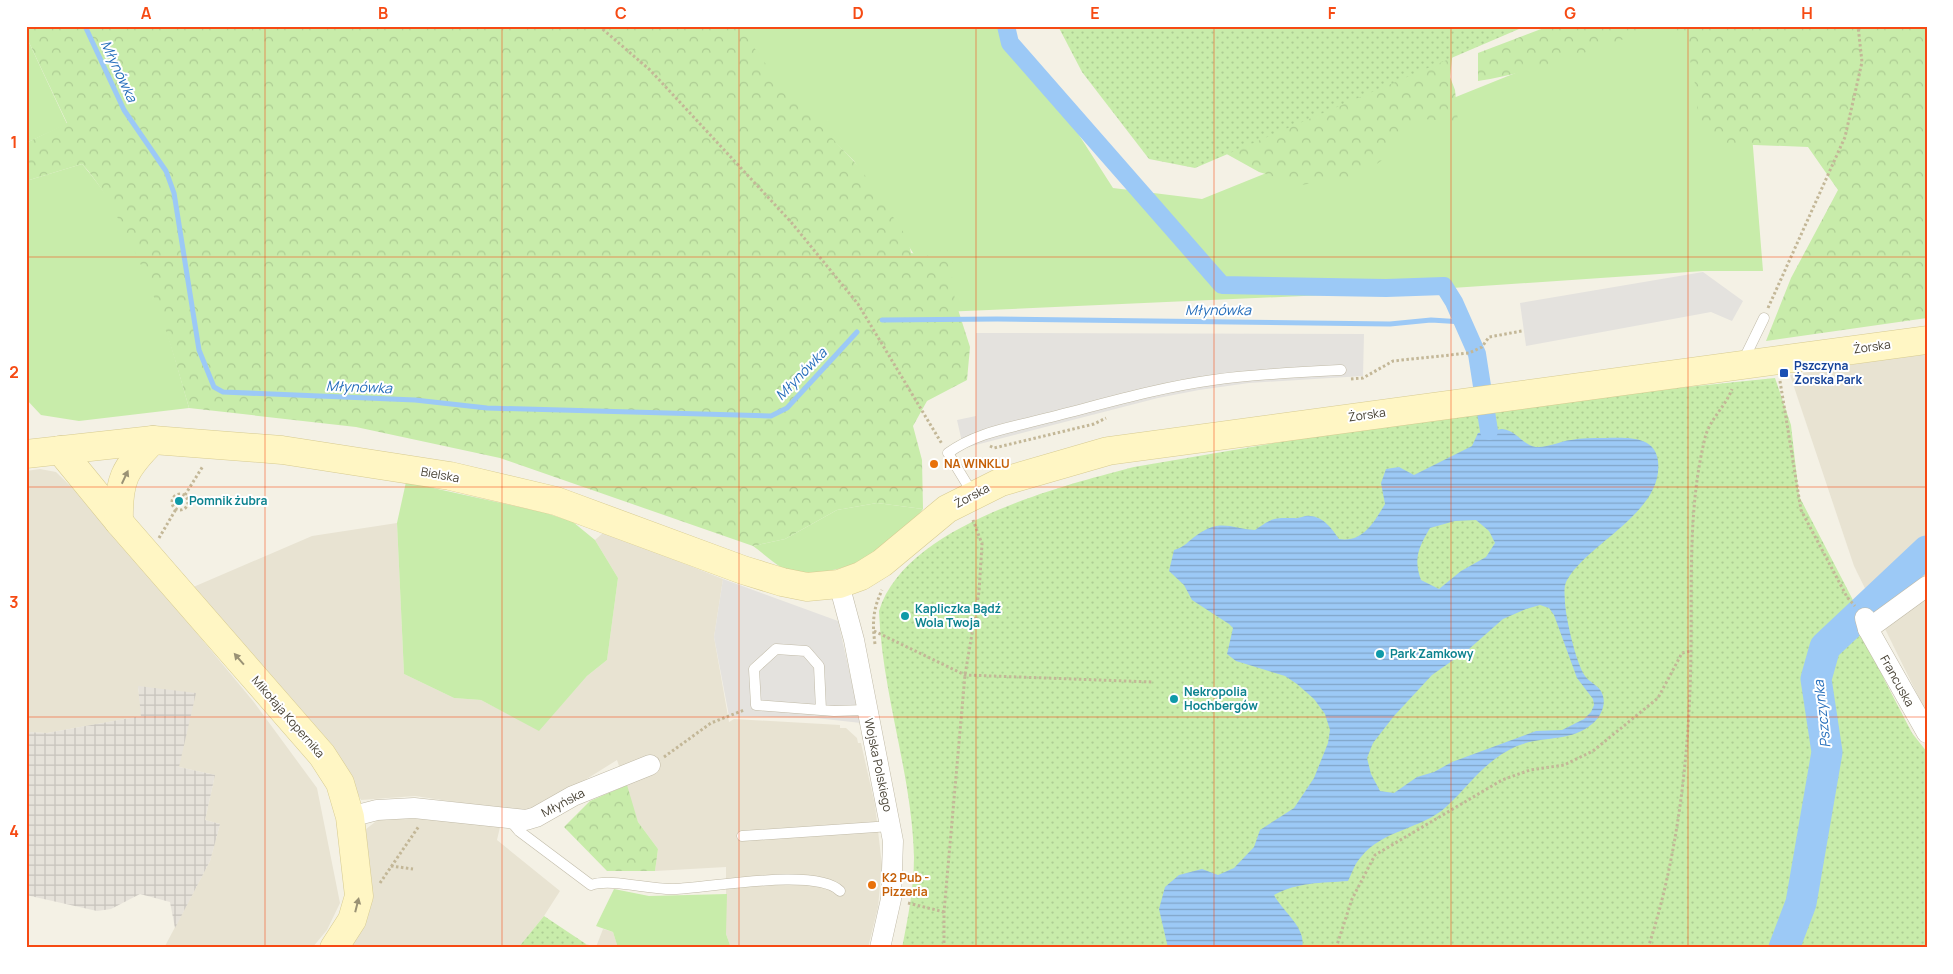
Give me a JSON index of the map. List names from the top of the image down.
{
  "streets": {
    "main road": ["Żorska", "Bielska", "Mikołaja Kopernika"],
    "street": ["Francuska", "Wojska Polskiego", "Młyńska"]
  },
  "crossings": [
    ["Żorska", "Bielska"],
    ["Żorska", "Wojska Polskiego"],
    ["Bielska", "Mikołaja Kopernika"],
    ["Bielska", "Wojska Polskiego"],
    ["Mikołaja Kopernika", "Młyńska"]
  ],
  "one_way": ["Mikołaja Kopernika"],
  "water": ["Młynówka", "Pszczynka"],
  "places": {
    "transit": ["Pszczyna Żorska Park"],
    "other": [
      "NA WINKLU",
      "Pomnik żubra",
      "Kapliczka Bądź Wola Twoja",
      "Park Zamkowy",
      "Nekropolia Hochbergów",
      "K2 Pub - Pizzeria"
    ]
  },
  "grid": {
    "columns": [
      "A",
      "B",
      "C",
      "D",
      "E",
      "F",
      "G",
      "H"
    ],
    "rows": [
      "1",
      "2",
      "3",
      "4"
    ]
  }
}
